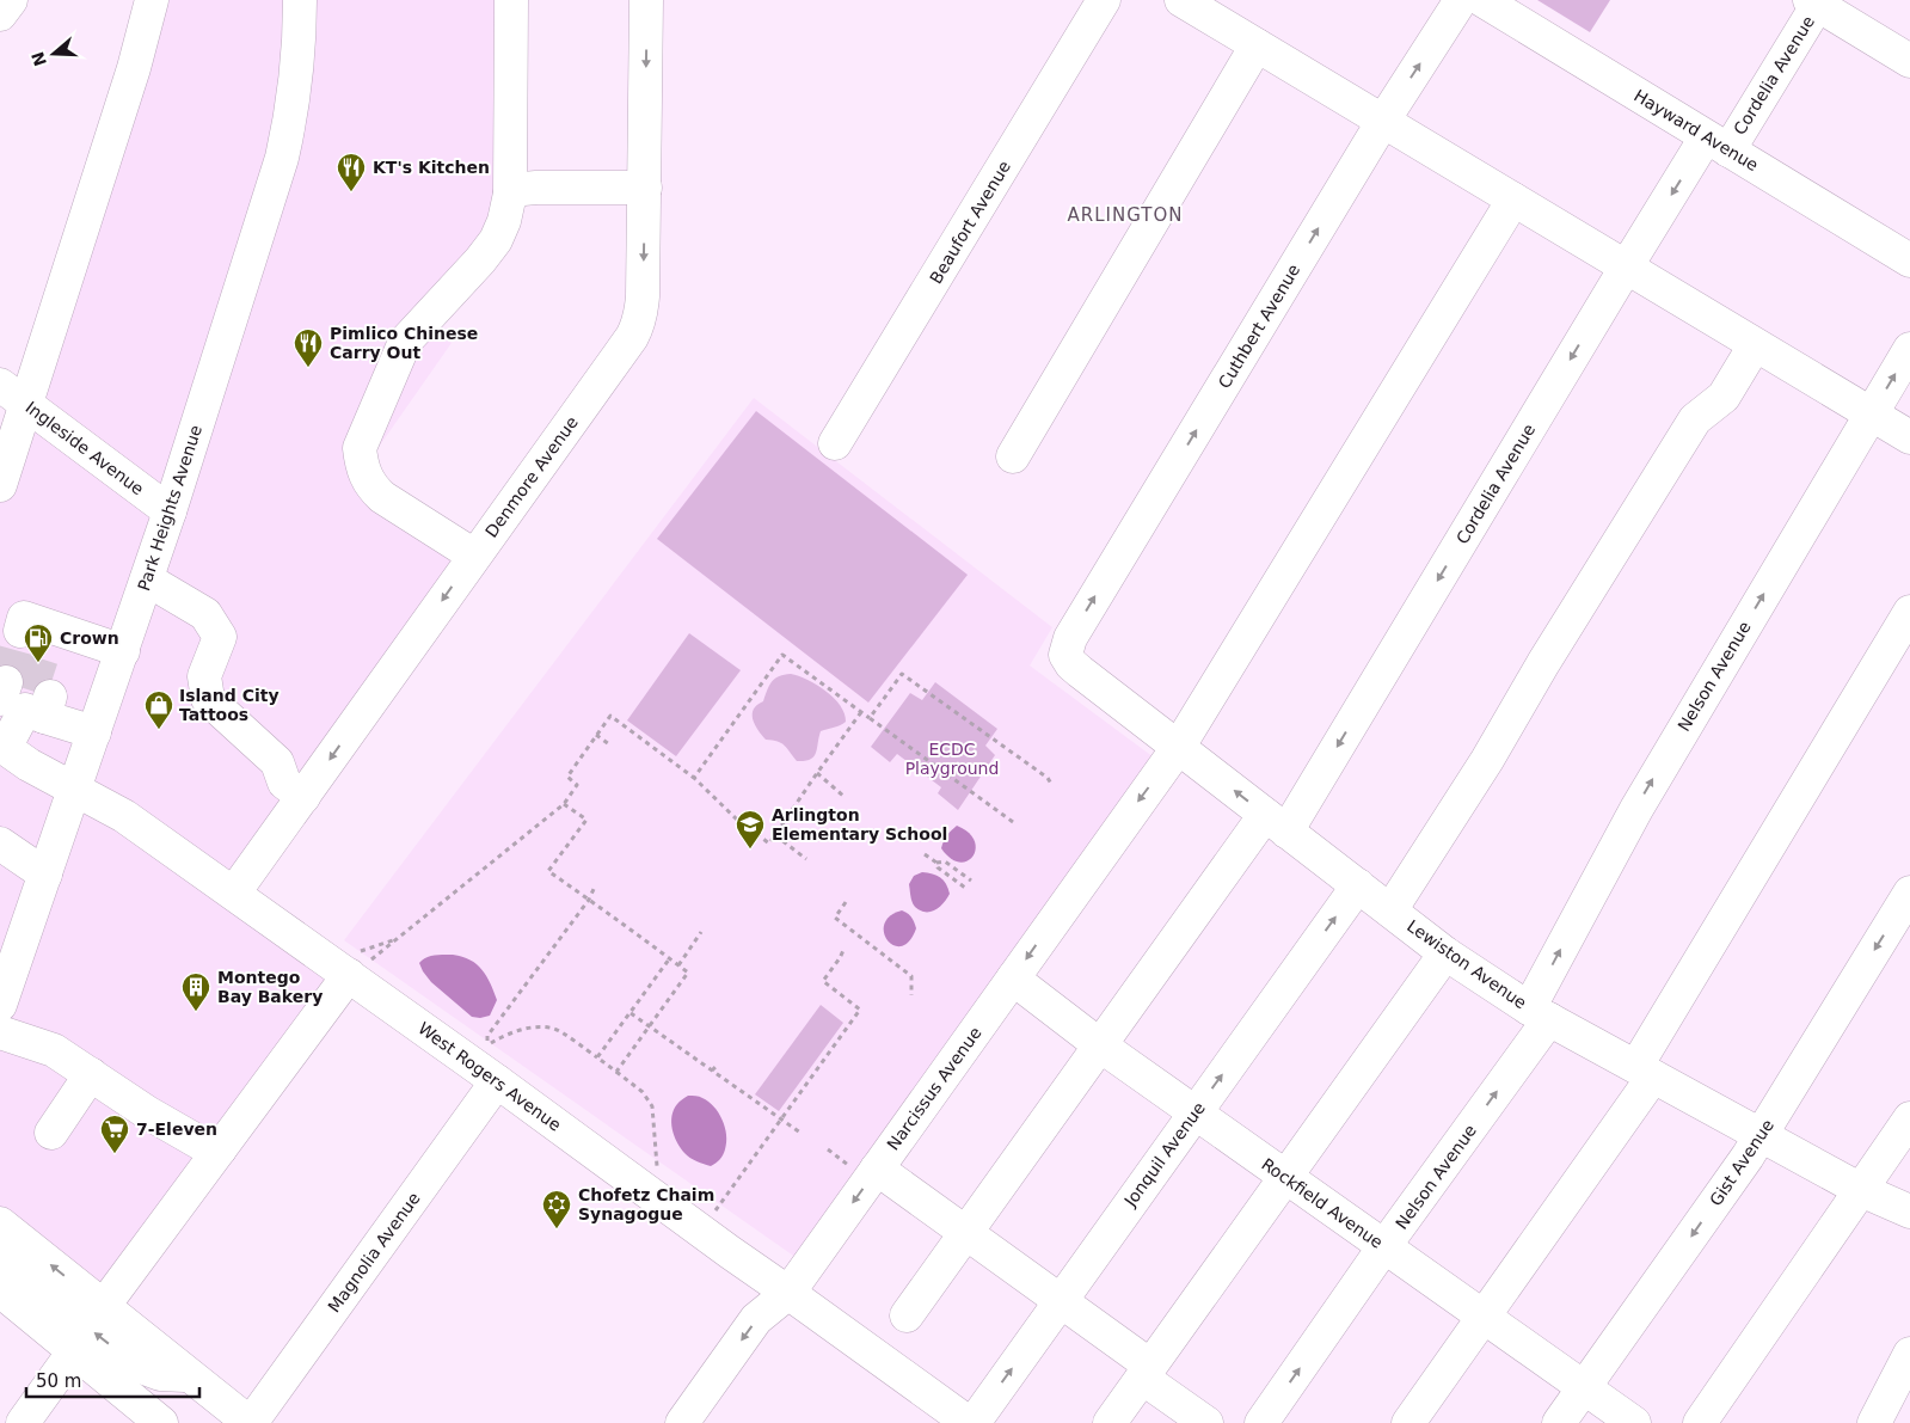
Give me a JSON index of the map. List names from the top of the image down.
{
  "streets": {
    "street": [
      "Cordelia Avenue",
      "Hayward Avenue",
      "Beaufort Avenue",
      "Cuthbert Avenue",
      "Ingleside Avenue",
      "Denmore Avenue",
      "Park Heights Avenue",
      "Nelson Avenue",
      "Lewiston Avenue",
      "West Rogers Avenue",
      "Narcissus Avenue",
      "Jonquil Avenue",
      "Gist Avenue",
      "Rockfield Avenue",
      "Magnolia Avenue"
    ]
  },
  "crossings": [
    ["Cordelia Avenue", "Hayward Avenue"],
    ["Cordelia Avenue", "Lewiston Avenue"],
    ["Cordelia Avenue", "Rockfield Avenue"],
    ["Cuthbert Avenue", "Lewiston Avenue"],
    ["Ingleside Avenue", "Park Heights Avenue"],
    ["Denmore Avenue", "West Rogers Avenue"],
    ["Park Heights Avenue", "West Rogers Avenue"],
    ["Nelson Avenue", "Lewiston Avenue"],
    ["Nelson Avenue", "Rockfield Avenue"],
    ["Lewiston Avenue", "Narcissus Avenue"],
    ["Lewiston Avenue", "Jonquil Avenue"],
    ["Lewiston Avenue", "Gist Avenue"],
    ["West Rogers Avenue", "Narcissus Avenue"],
    ["West Rogers Avenue", "Jonquil Avenue"],
    ["West Rogers Avenue", "Magnolia Avenue"],
    ["Narcissus Avenue", "Rockfield Avenue"],
    ["Jonquil Avenue", "Rockfield Avenue"],
    ["Gist Avenue", "Rockfield Avenue"]
  ],
  "one_way": ["Denmore Avenue", "Narcissus Avenue"],
  "districts": ["ARLINGTON"],
  "parks": ["ECDC Playground"],
  "places": {
    "restaurant": ["KT's Kitchen", "Pimlico Chinese Carry Out"],
    "fuel station": ["Crown"],
    "shop": ["Island City Tattoos"],
    "school or university": ["Arlington Elementary School"],
    "building": ["Montego Bay Bakery"],
    "supermarket": ["7-Eleven"],
    "synagogue": ["Chofetz Chaim Synagogue"]
  },
  "scale_bar": "50 m",
  "north": "left"
}
